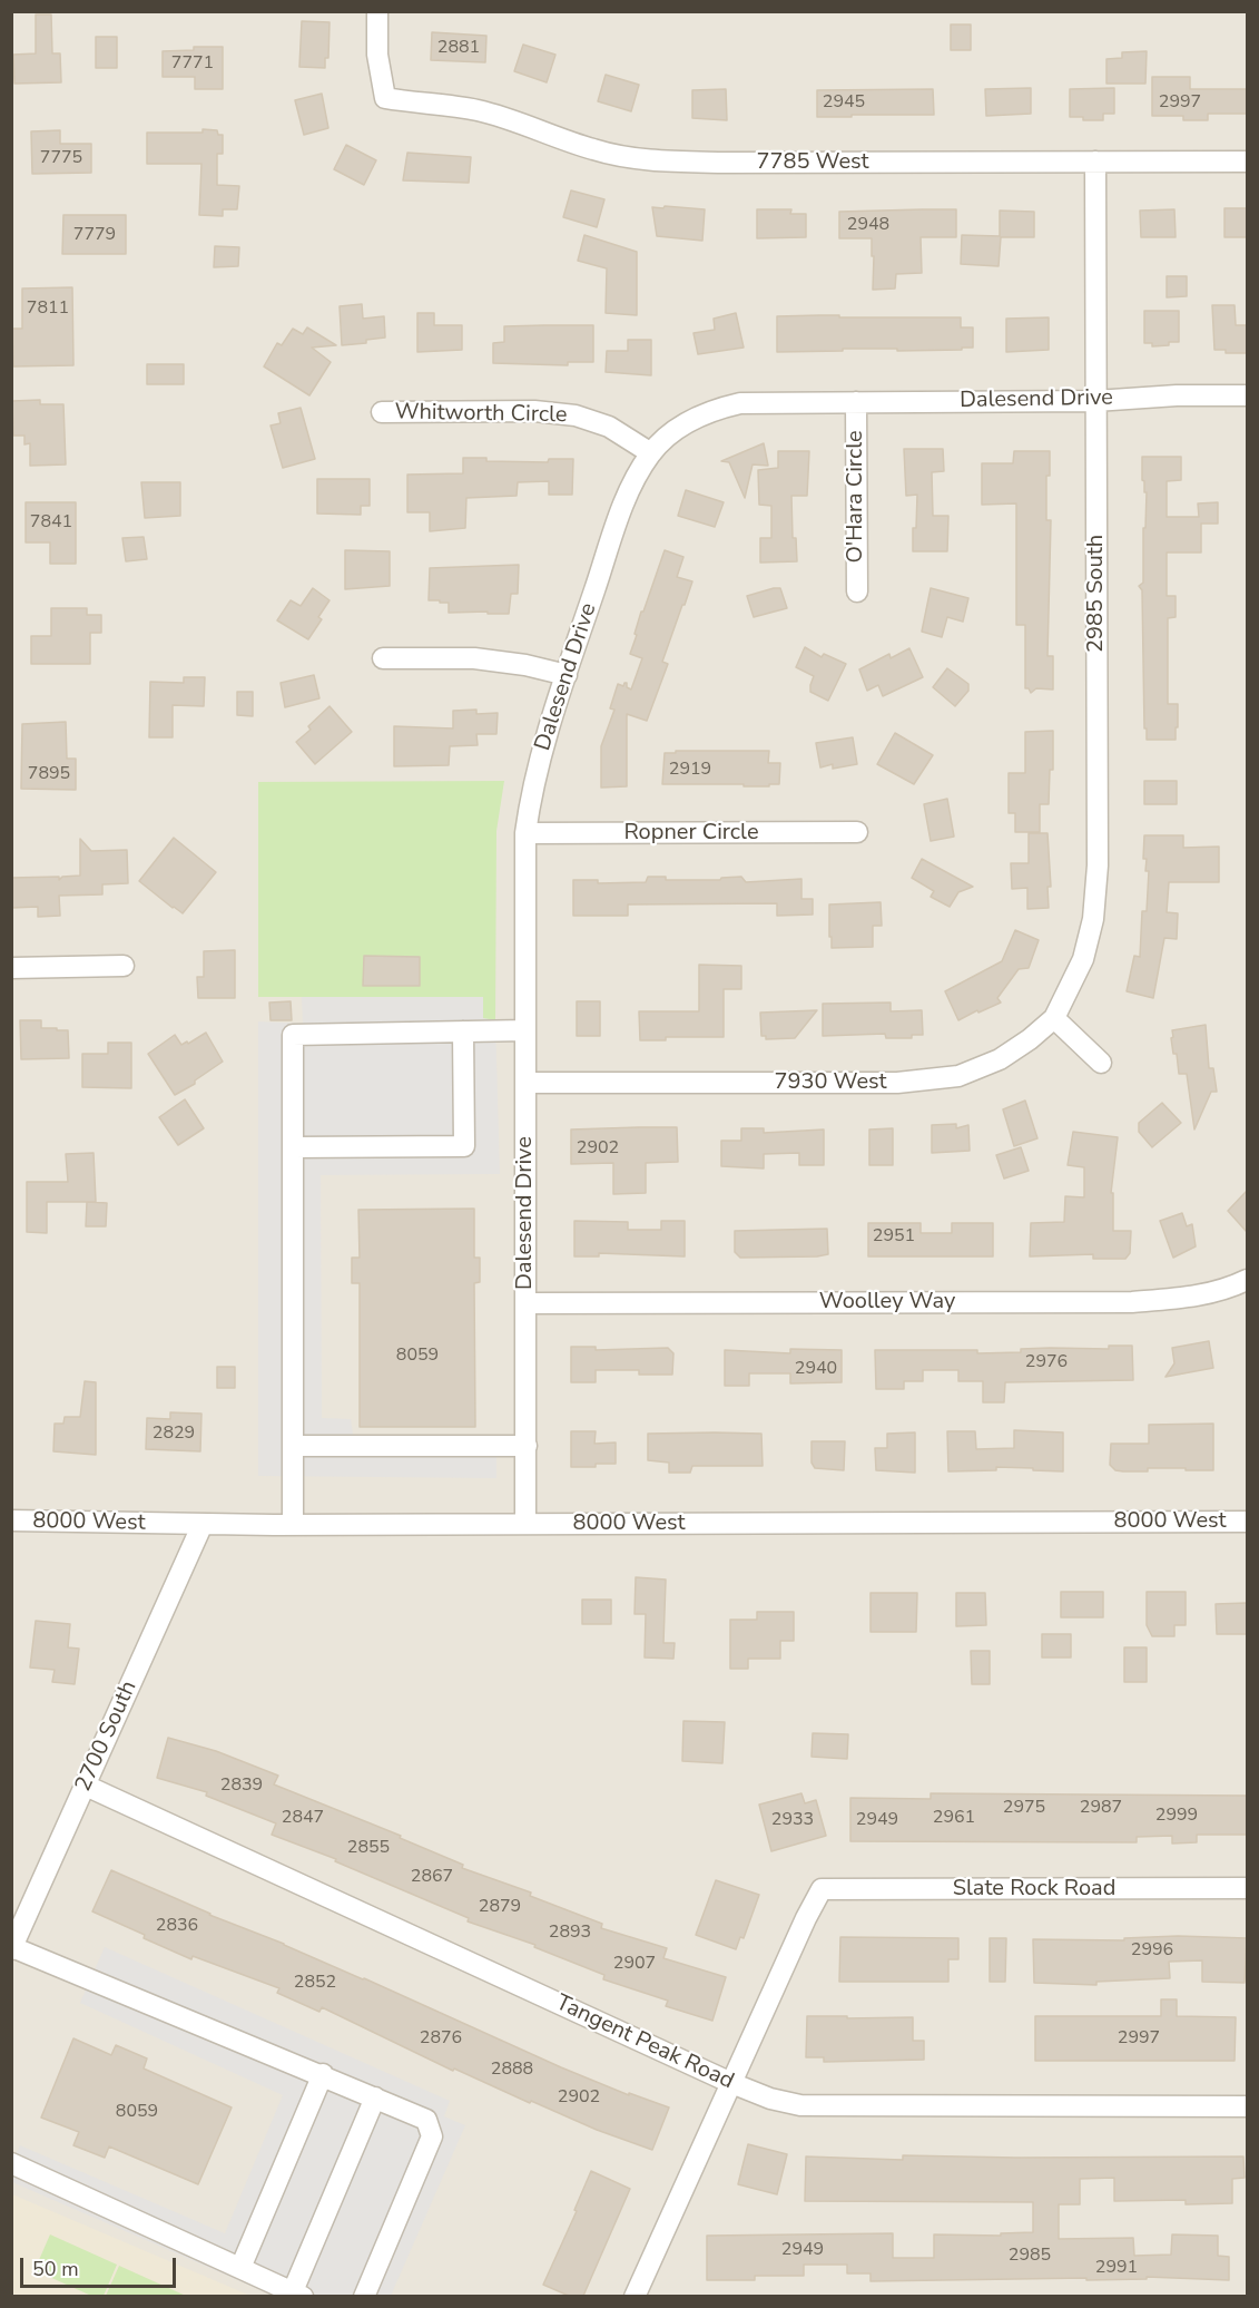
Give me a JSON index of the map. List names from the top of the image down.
{
  "streets": {
    "street": [
      "7785 West",
      "Dalesend Drive",
      "Whitworth Circle",
      "O'Hara Circle",
      "2985 South",
      "Ropner Circle",
      "7930 West",
      "Woolley Way",
      "8000 West",
      "2700 South",
      "Slate Rock Road",
      "Tangent Peak Road"
    ]
  },
  "crossings": [
    ["7785 West", "2985 South"],
    ["Dalesend Drive", "Whitworth Circle"],
    ["Dalesend Drive", "O'Hara Circle"],
    ["Dalesend Drive", "2985 South"],
    ["Dalesend Drive", "Ropner Circle"],
    ["Dalesend Drive", "7930 West"],
    ["Dalesend Drive", "Woolley Way"],
    ["Dalesend Drive", "8000 West"],
    ["2985 South", "7930 West"],
    ["8000 West", "2700 South"],
    ["2700 South", "Tangent Peak Road"],
    ["Slate Rock Road", "Tangent Peak Road"]
  ],
  "house_numbers": [
    "2881",
    "7771",
    "2945",
    "2997",
    "7775",
    "2948",
    "7779",
    "7811",
    "7841",
    "2919",
    "7895",
    "2902",
    "2951",
    "8059",
    "2976",
    "2940",
    "2829",
    "2839",
    "2975",
    "2987",
    "2999",
    "2847",
    "2961",
    "2933",
    "2949",
    "2855",
    "2867",
    "2879",
    "2836",
    "2893",
    "2996",
    "2907",
    "2852",
    "2876",
    "2997",
    "2888",
    "2902",
    "8059",
    "2949",
    "2985",
    "2991"
  ],
  "scale_bar": "50 m"
}
